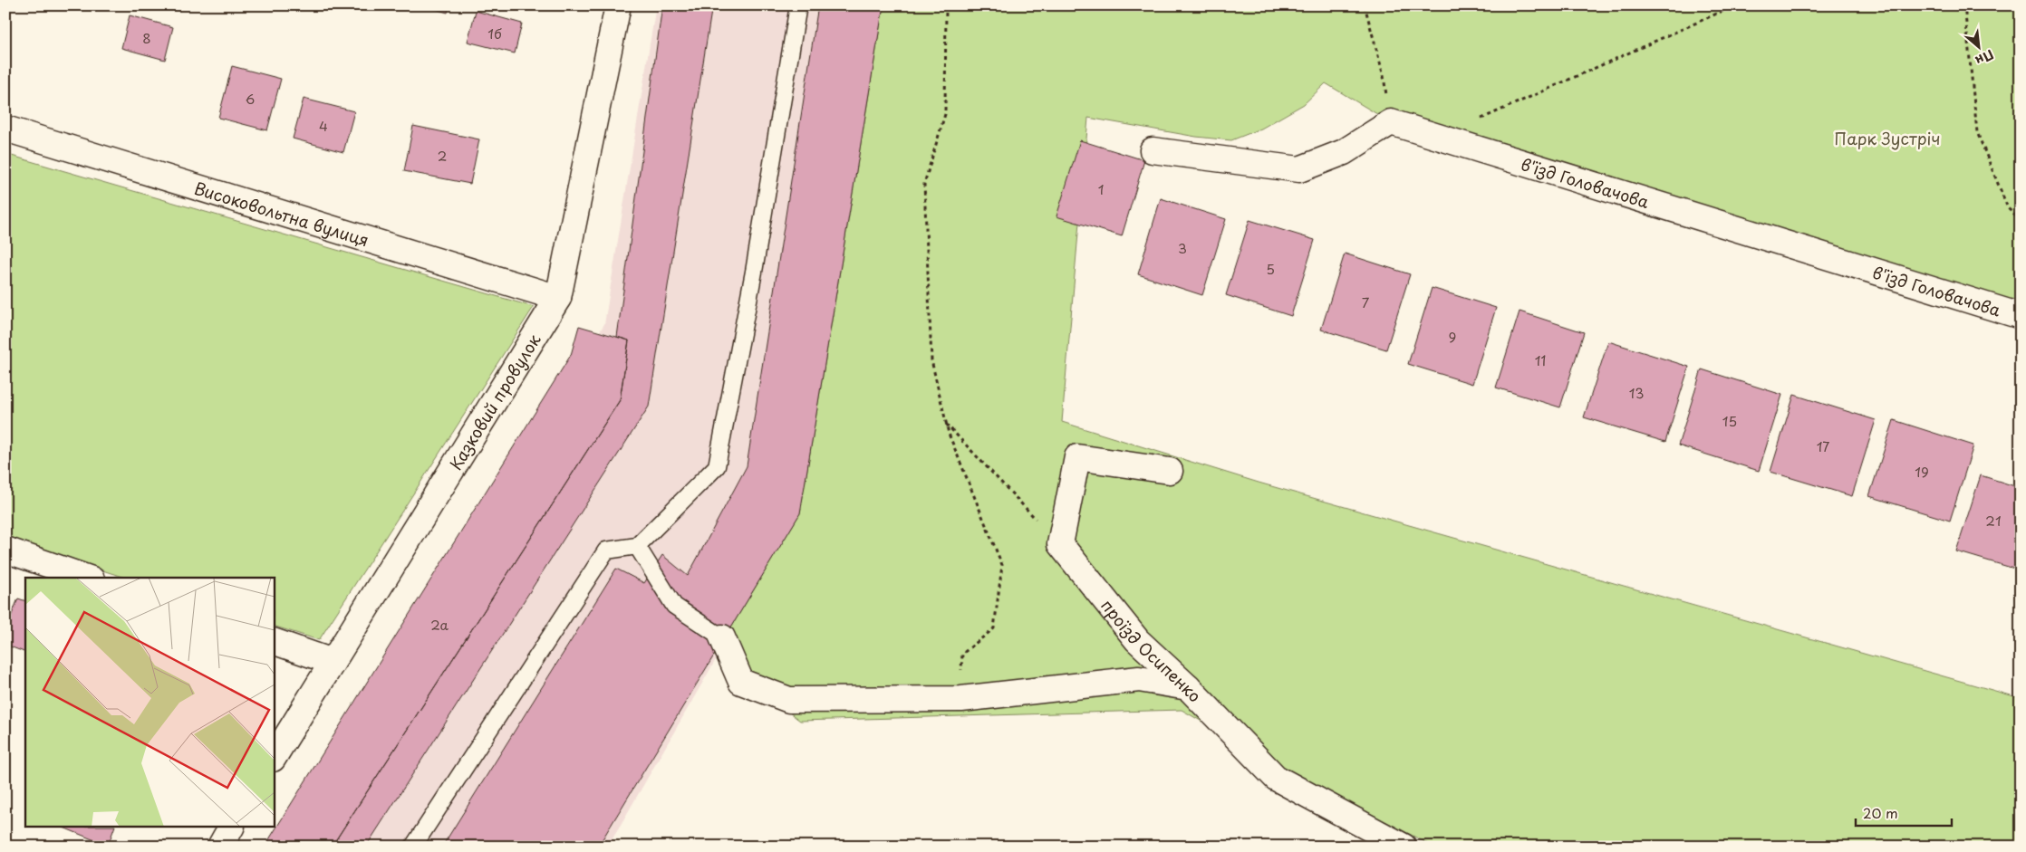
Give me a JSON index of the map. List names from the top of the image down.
{
  "streets": {
    "street": [
      "в'їзд Головачова",
      "Високовольтна вулиця",
      "Казковий провулок",
      "проїзд Осипенко"
    ]
  },
  "crossings": [
    ["Високовольтна вулиця", "Казковий провулок"]
  ],
  "parks": ["Парк Зустріч"],
  "house_numbers": [
    "1б",
    "8",
    "6",
    "4",
    "2",
    "1",
    "3",
    "5",
    "7",
    "9",
    "11",
    "13",
    "15",
    "17",
    "19",
    "21",
    "2а"
  ],
  "scale_bar": "20 m",
  "north": "bottom right"
}
